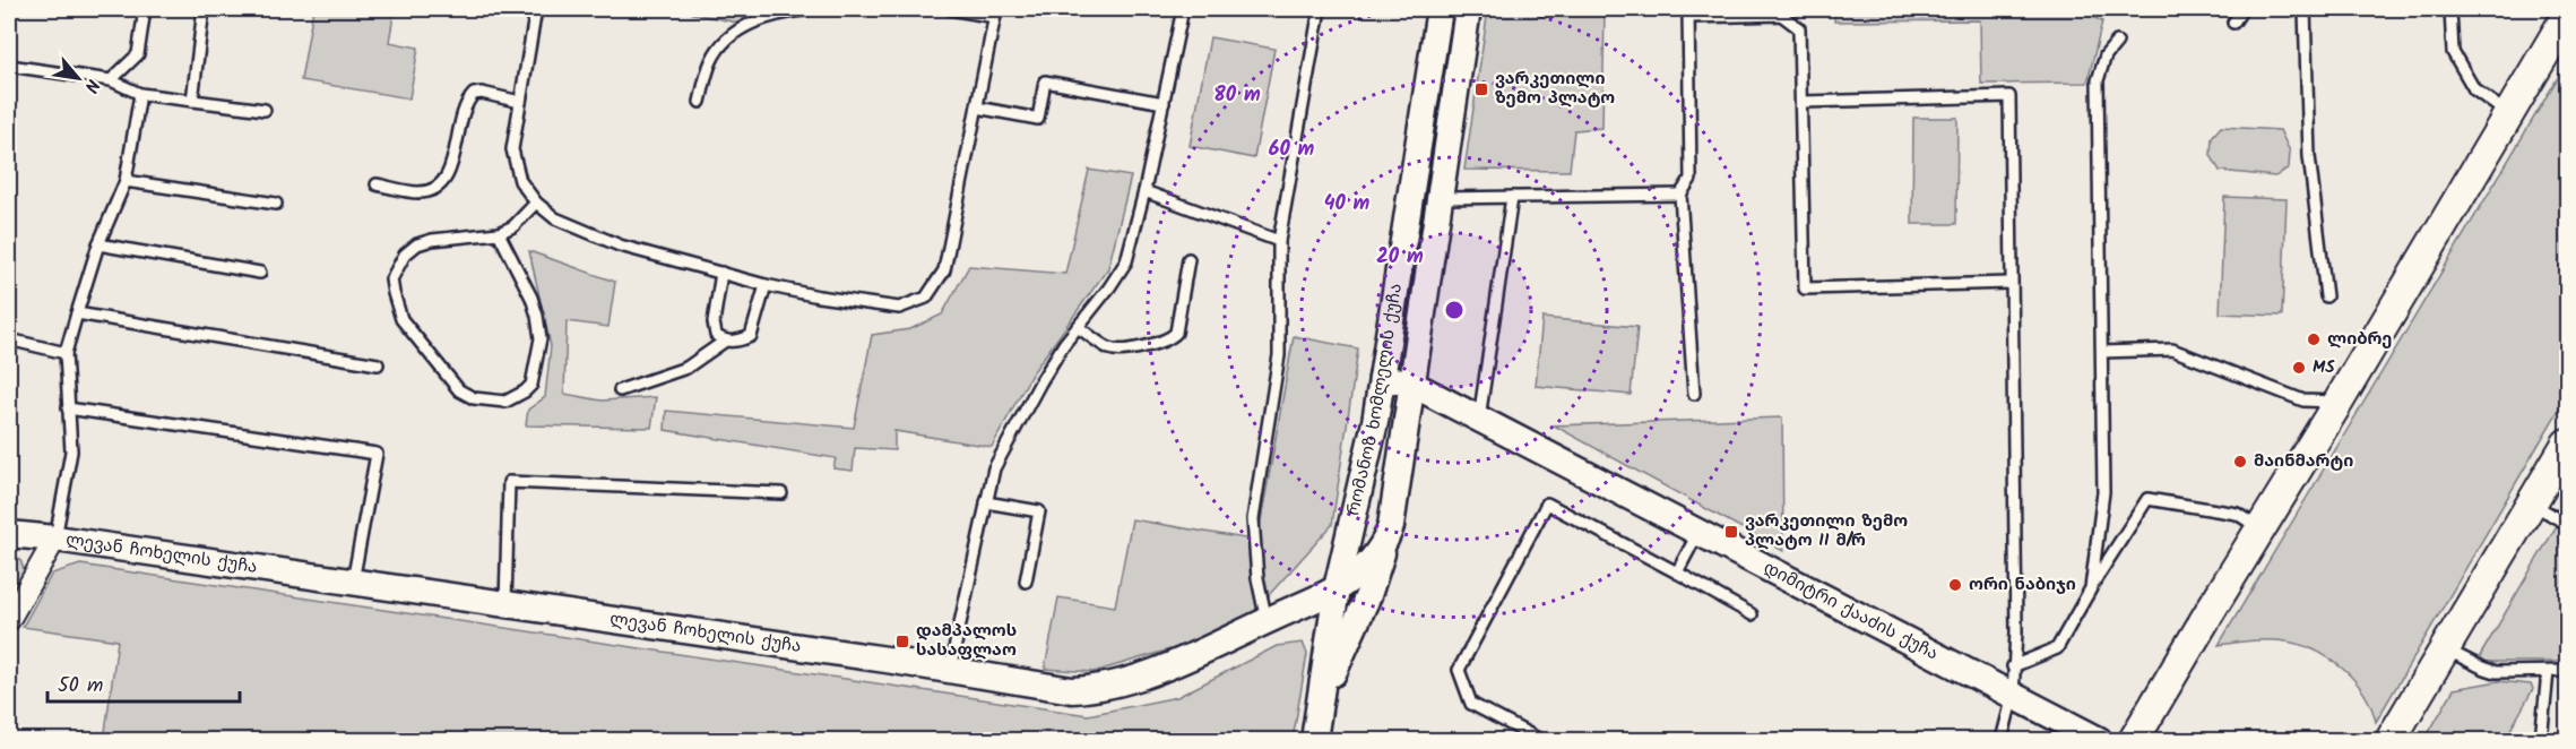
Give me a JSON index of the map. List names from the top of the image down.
{
  "streets": {
    "street": ["რომანოზ ხომლელის ქუჩა", "ლევან ჩოხელის ქუჩა", "დიმიტრი ქააძის ქუჩა"]
  },
  "crossings": [
    ["რომანოზ ხომლელის ქუჩა", "ლევან ჩოხელის ქუჩა"],
    ["რომანოზ ხომლელის ქუჩა", "დიმიტრი ქააძის ქუჩა"]
  ],
  "places": {
    "transit": ["ვარკეთილი ზემო პლატო", "ვარკეთილი ზემო პლატო II მ/რ", "დამპალოს სასაფლაო"],
    "other": [
      "ლიბრე",
      "MS",
      "მაინმარტი",
      "ორი ნაბიჯი"
    ]
  },
  "scale_bar": "50 m",
  "north": "bottom right",
  "rings": [
    "80 m",
    "60 m",
    "40 m",
    "20 m"
  ]
}
